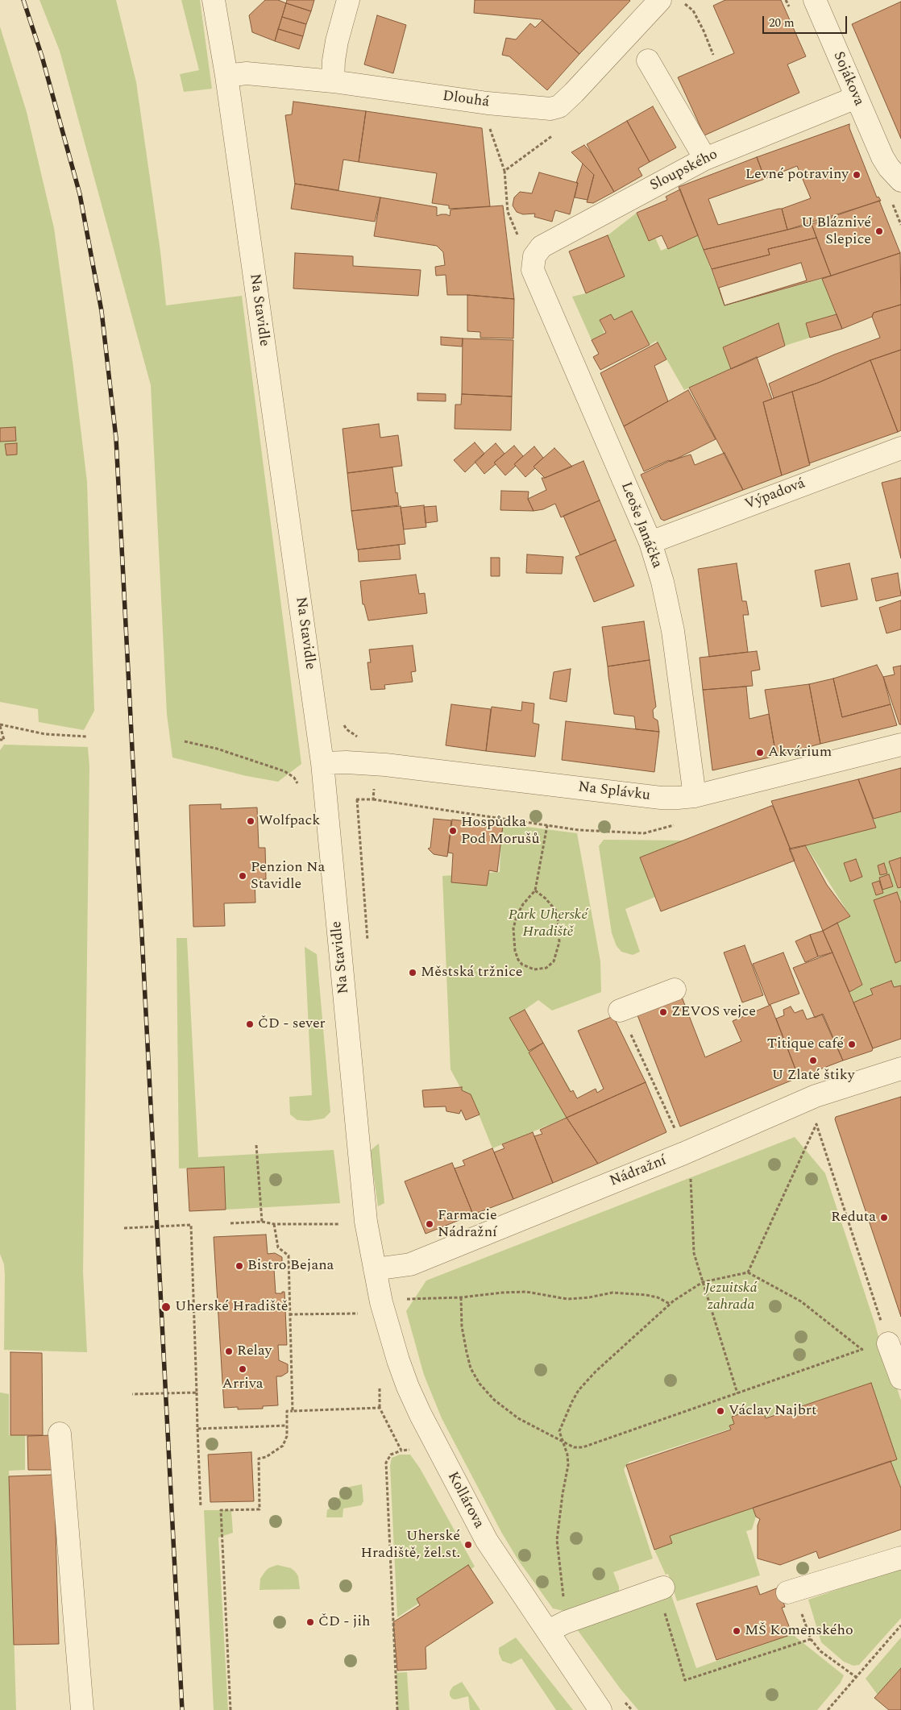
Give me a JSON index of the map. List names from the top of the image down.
{
  "streets": {
    "street": [
      "Sojákova",
      "Dlouhá",
      "Sloupského",
      "Na Stavidle",
      "Výpadová",
      "Leoše Janáčka",
      "Na Splávku",
      "Nádražní",
      "Kollárova"
    ]
  },
  "crossings": [
    ["Sojákova", "Sloupského"],
    ["Dlouhá", "Na Stavidle"],
    ["Sloupského", "Leoše Janáčka"],
    ["Na Stavidle", "Na Splávku"],
    ["Na Stavidle", "Nádražní"],
    ["Na Stavidle", "Kollárova"],
    ["Výpadová", "Leoše Janáčka"],
    ["Leoše Janáčka", "Na Splávku"],
    ["Nádražní", "Kollárova"]
  ],
  "parks": ["Park Uherské Hradiště", "Jezuitská zahrada"],
  "places": [
    "Levné potraviny",
    "U Bláznivé Slepice",
    "Akvárium",
    "Wolfpack",
    "Hospůdka Pod Morušů",
    "Penzion Na Stavidle",
    "Městská tržnice",
    "ZEVOS vejce",
    "ČD - sever",
    "Titique café",
    "U Zlaté štiky",
    "Reduta",
    "Farmacie Nádražní",
    "Bistro Bejana",
    "Uherské Hradiště",
    "Relay",
    "Arriva",
    "Václav Najbrt",
    "Uherské Hradiště, žel.st.",
    "ČD - jih",
    "MŠ Komenského"
  ],
  "scale_bar": "20 m"
}
